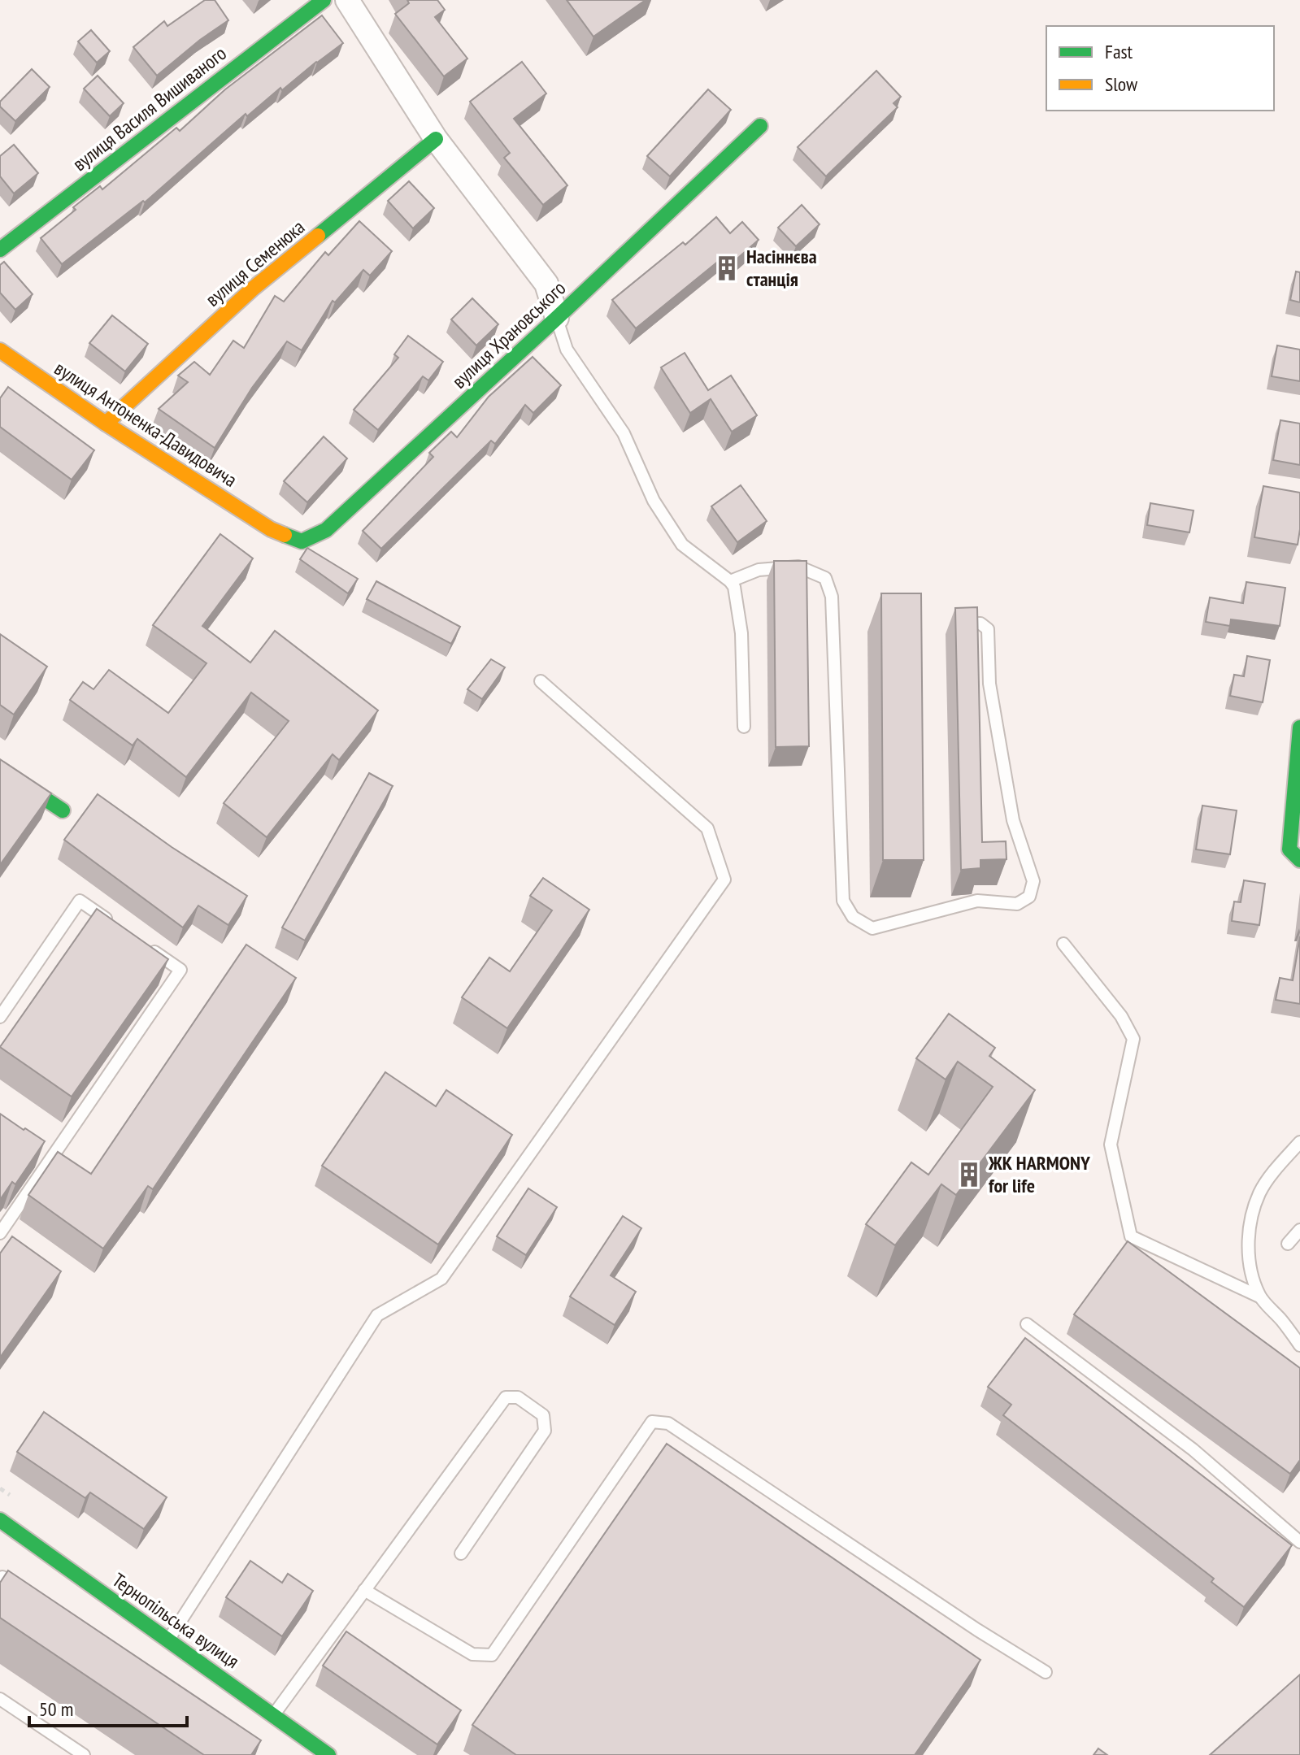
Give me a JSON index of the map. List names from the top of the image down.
{
  "streets": {
    "street": [
      "вулиця Василя Вишиваного",
      "вулиця Семенюка",
      "вулиця Храновського",
      "вулиця Антоненка-Давидовича",
      "Тернопільська вулиця"
    ]
  },
  "crossings": [
    ["вулиця Семенюка", "вулиця Антоненка-Давидовича"],
    ["вулиця Храновського", "вулиця Антоненка-Давидовича"]
  ],
  "places": {
    "building": ["Насіннєва станція", "ЖК HARMONY for life"]
  },
  "legend": ["Fast", "Slow"],
  "scale_bar": "50 m"
}
